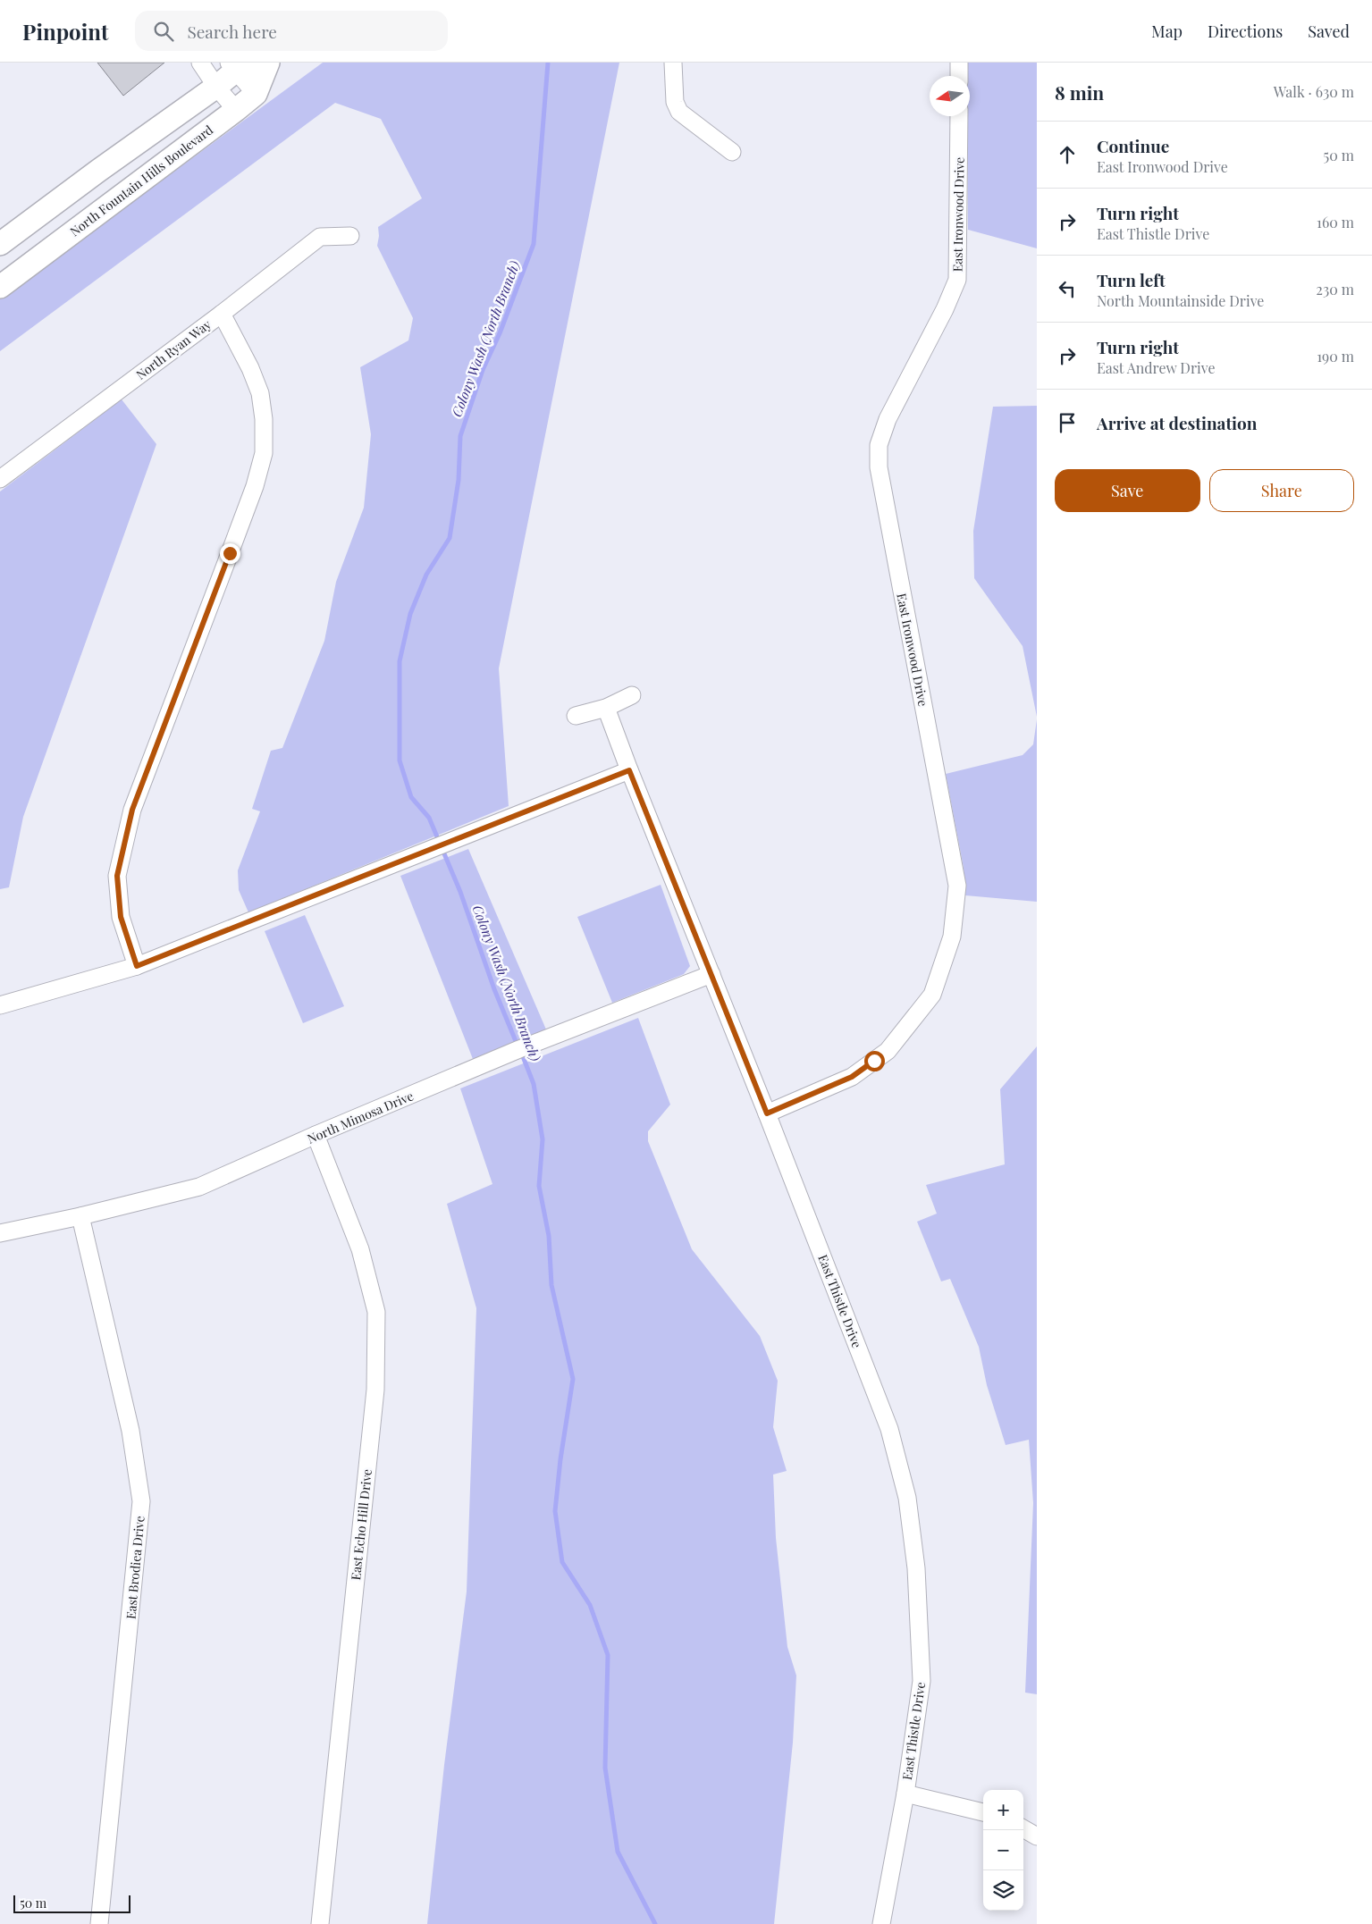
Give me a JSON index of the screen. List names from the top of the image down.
{
  "streets": {
    "main road": ["North Fountain Hills Boulevard"],
    "street": [
      "East Ironwood Drive",
      "North Ryan Way",
      "North Mimosa Drive",
      "East Thistle Drive",
      "East Echo Hill Drive",
      "East Brodiea Drive"
    ]
  },
  "crossings": [
    ["East Ironwood Drive", "East Thistle Drive"],
    ["North Mimosa Drive", "East Thistle Drive"],
    ["North Mimosa Drive", "East Echo Hill Drive"],
    ["North Mimosa Drive", "East Brodiea Drive"]
  ],
  "water": ["Colony Wash (North Branch)"],
  "scale_bar": "50 m",
  "north": "left",
  "page": {
    "header": "Pinpoint",
    "search": "Search here",
    "nav": ["Map", "Directions", "Saved"],
    "heading": ["8 min", "Walk · 630 m"],
    "list": [
      ["Continue", "East Ironwood Drive", "50 m"],
      ["Turn right", "East Thistle Drive", "160 m"],
      ["Turn left", "North Mountainside Drive", "230 m"],
      ["Turn right", "East Andrew Drive", "190 m"],
      "Arrive at destination"
    ],
    "buttons": ["Save", "Share"],
    "map_buttons": ["+", "−"],
    "scale": "50 m"
  }
}
